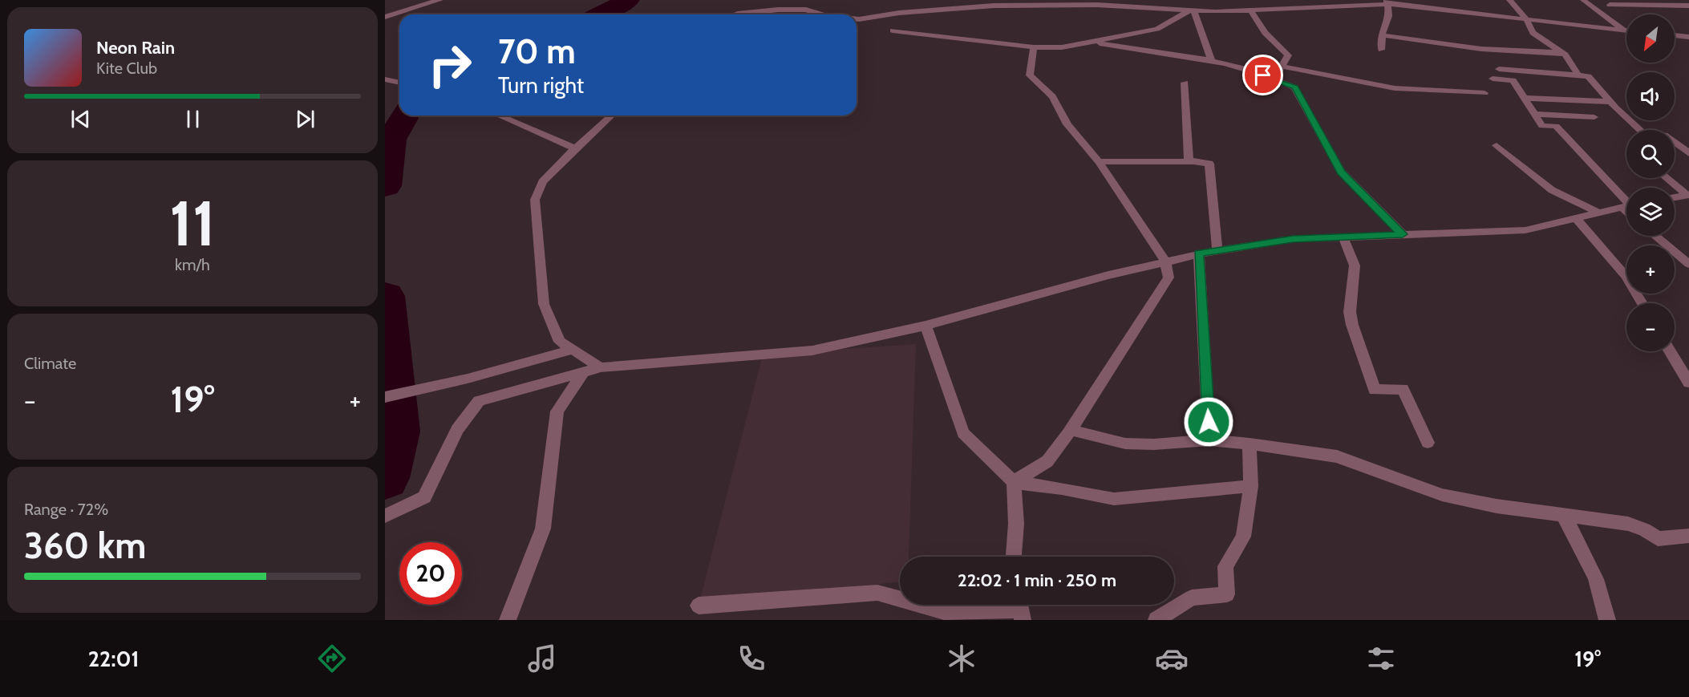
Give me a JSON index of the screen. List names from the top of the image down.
{
  "north": "bottom left",
  "page": {
    "map_buttons": ["+", "−"],
    "turn": ["70 m", "Turn right"],
    "song": ["Neon Rain", "Kite Club"],
    "tile": [
      ["11", "km/h"],
      "Climate",
      ["Range · 72%", "360 km"]
    ],
    "heat": ["−", "19°", "+"],
    "limit": "20",
    "trip": "22:02 · 1 min · 250 m",
    "tabs": ["22:01", "19°"]
  }
}
